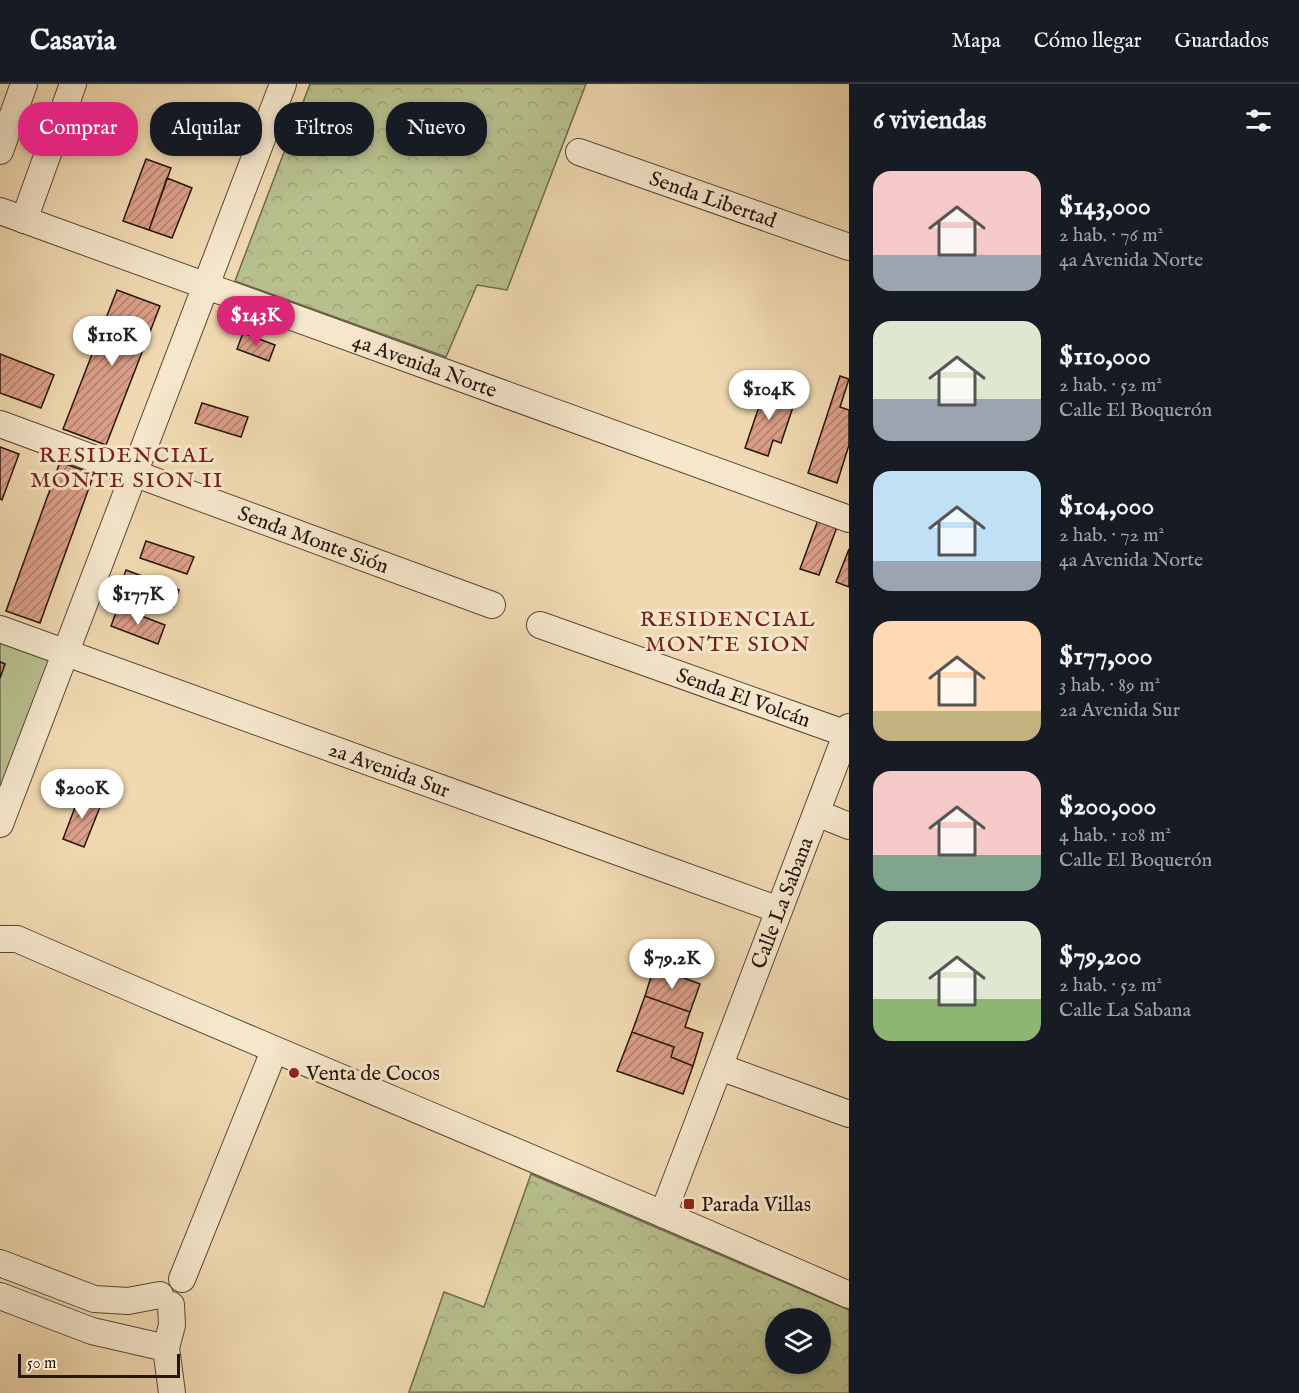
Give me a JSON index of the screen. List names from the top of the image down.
{
  "streets": {
    "street": [
      "Senda Libertad",
      "4a Avenida Norte",
      "Senda Monte Sión",
      "Senda El Volcán",
      "2a Avenida Sur",
      "Calle La Sabana"
    ]
  },
  "crossings": [
    ["Senda El Volcán", "Calle La Sabana"],
    ["2a Avenida Sur", "Calle La Sabana"]
  ],
  "districts": ["RESIDENCIAL MONTE SION II", "RESIDENCIAL MONTE SION"],
  "places": {
    "other": ["Venta de Cocos"],
    "transit": ["Parada Villas"]
  },
  "scale_bar": "50 m",
  "page": {
    "header": "Casavia",
    "nav": ["Mapa", "Cómo llegar", "Guardados"],
    "heading": "6 viviendas",
    "chip": [
      "Comprar",
      "Alquilar",
      "Filtros",
      "Nuevo"
    ],
    "list": [
      {
        "name": "$143,000",
        "note": "2 hab. · 76 m² · 4a Avenida Norte"
      },
      {
        "name": "$110,000",
        "note": "2 hab. · 52 m² · Calle El Boquerón"
      },
      {
        "name": "$104,000",
        "note": "2 hab. · 72 m² · 4a Avenida Norte"
      },
      {
        "name": "$177,000",
        "note": "3 hab. · 89 m² · 2a Avenida Sur"
      },
      {
        "name": "$200,000",
        "note": "4 hab. · 108 m² · Calle El Boquerón"
      },
      {
        "name": "$79,200",
        "note": "2 hab. · 52 m² · Calle La Sabana"
      }
    ],
    "price": [
      "$143K",
      "$110K",
      "$104K",
      "$177K",
      "$200K",
      "$79.2K"
    ],
    "scale": "50 m"
  }
}
